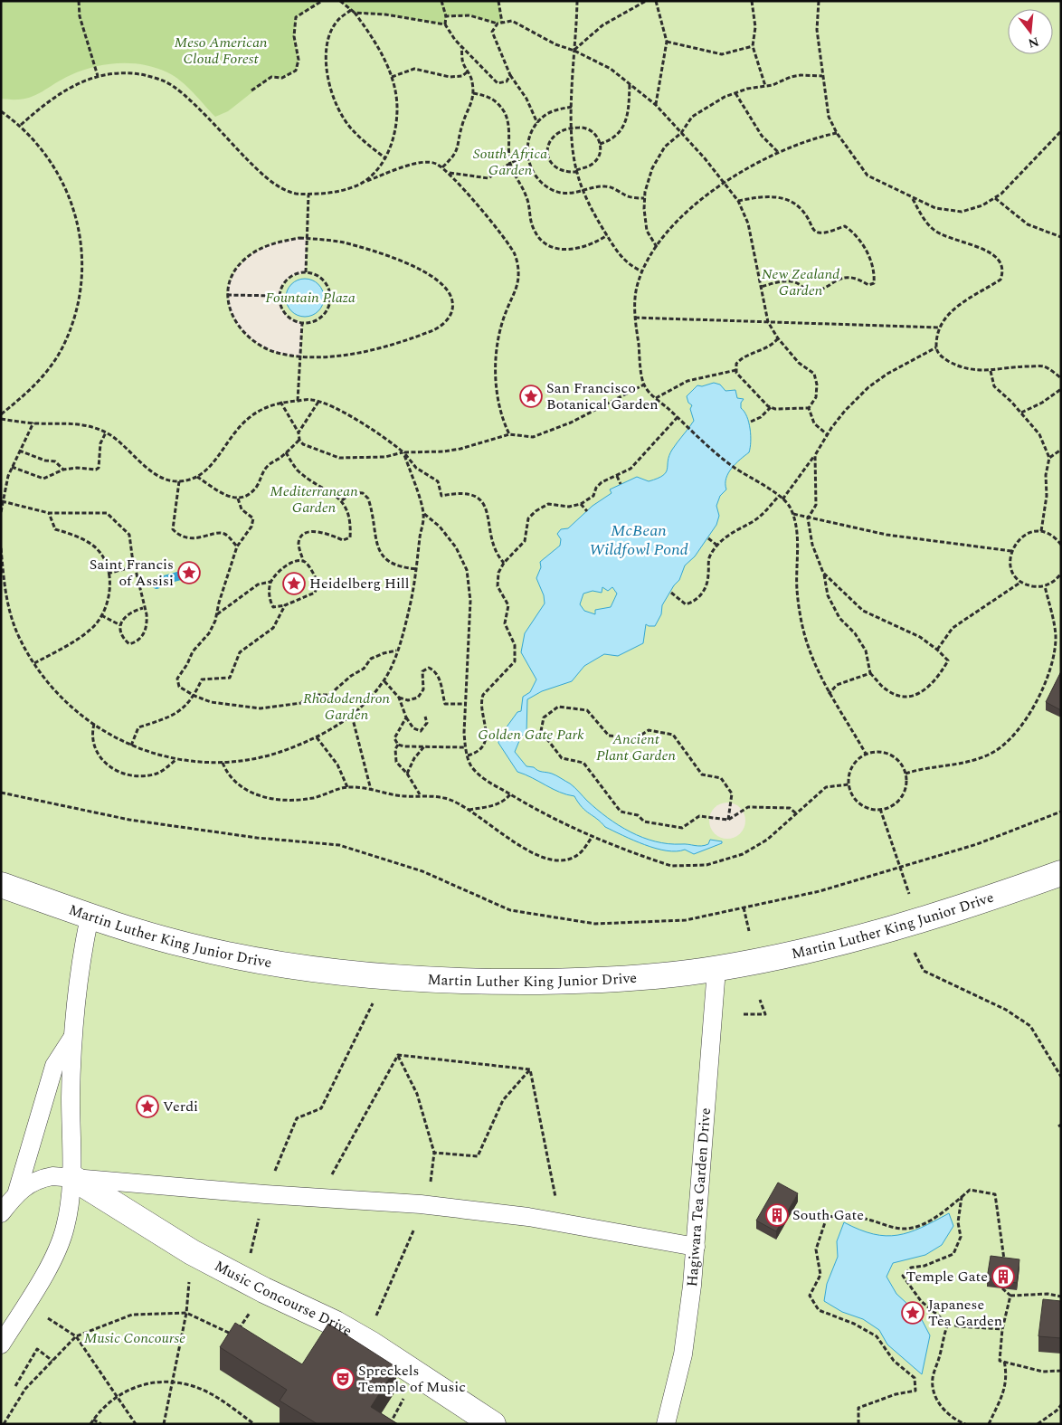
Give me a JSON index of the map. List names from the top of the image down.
{
  "streets": {
    "street": ["Martin Luther King Junior Drive", "Music Concourse Drive"],
    "lane": ["Hagiwara Tea Garden Drive"]
  },
  "crossings": [
    ["Martin Luther King Junior Drive", "Hagiwara Tea Garden Drive"]
  ],
  "water": ["McBean Wildfowl Pond"],
  "parks": [
    "Meso American Cloud Forest",
    "South Africa Garden",
    "New Zealand Garden",
    "Fountain Plaza",
    "Mediterranean Garden",
    "Rhododendron Garden",
    "Golden Gate Park",
    "Ancient Plant Garden",
    "Music Concourse"
  ],
  "places": {
    "place": [
      "San Francisco Botanical Garden",
      "Saint Francis of Assisi",
      "Heidelberg Hill",
      "Verdi",
      "Japanese Tea Garden"
    ],
    "building": ["South Gate", "Temple Gate"],
    "theatre": ["Spreckels Temple of Music"]
  },
  "north": "bottom"
}
